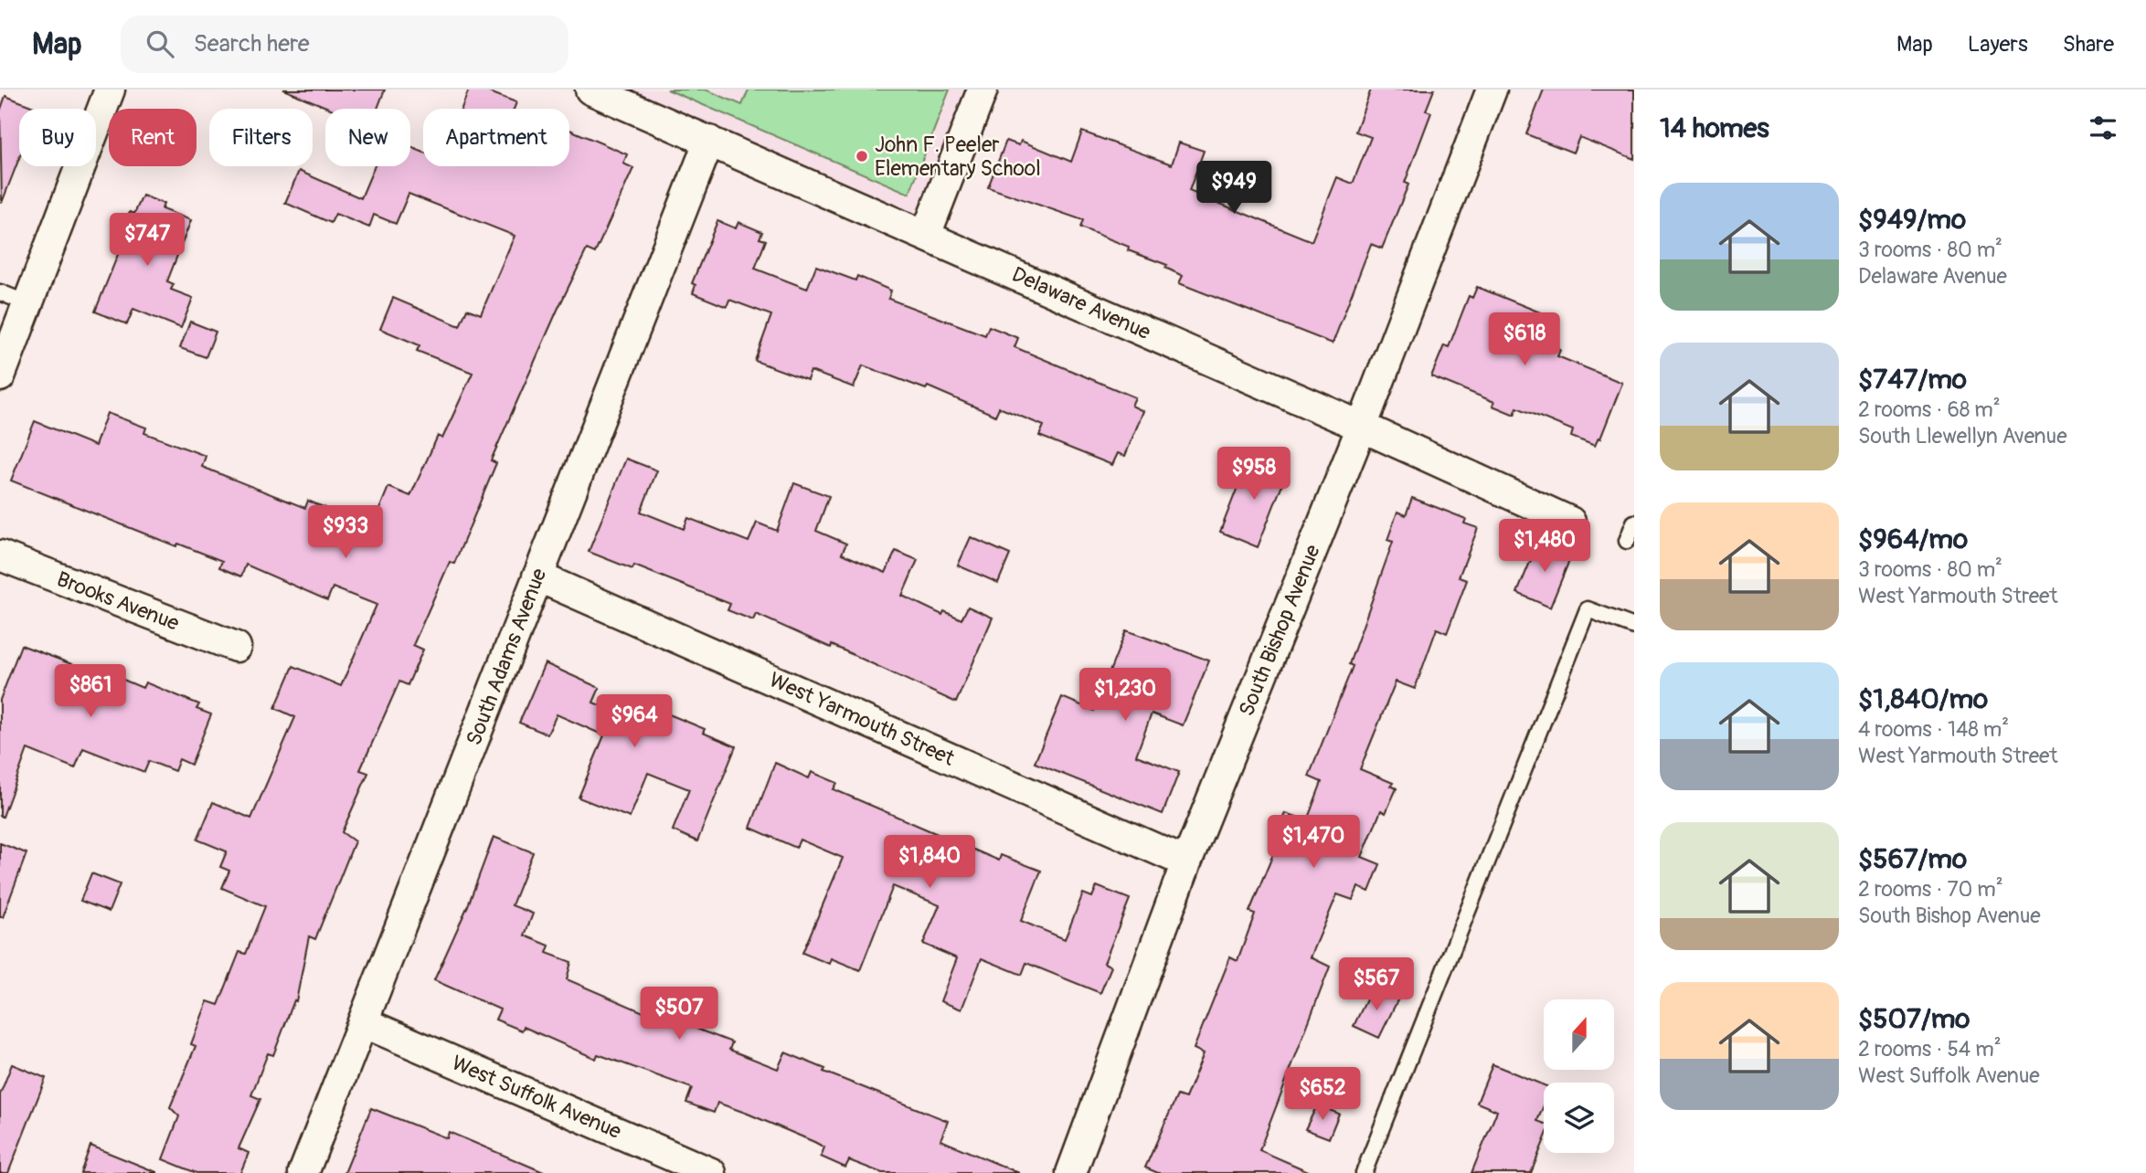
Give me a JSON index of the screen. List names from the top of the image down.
{
  "streets": {
    "street": [
      "Delaware Avenue",
      "Brooks Avenue",
      "South Bishop Avenue",
      "South Adams Avenue",
      "West Yarmouth Street",
      "West Suffolk Avenue"
    ]
  },
  "crossings": [
    ["Delaware Avenue", "South Bishop Avenue"],
    ["Delaware Avenue", "South Adams Avenue"],
    ["South Bishop Avenue", "West Yarmouth Street"],
    ["South Adams Avenue", "West Yarmouth Street"],
    ["South Adams Avenue", "West Suffolk Avenue"]
  ],
  "places": ["John F. Peeler Elementary School"],
  "north": "top",
  "page": {
    "header": "Map",
    "search": "Search here",
    "nav": ["Map", "Layers", "Share"],
    "heading": "14 homes",
    "chip": [
      "Buy",
      "Rent",
      "Filters",
      "New",
      "Apartment"
    ],
    "price": [
      "$949",
      "$747",
      "$618",
      "$958",
      "$933",
      "$1,480",
      "$861",
      "$1,230",
      "$964",
      "$1,470",
      "$1,840",
      "$567",
      "$507",
      "$652"
    ],
    "list": [
      {
        "name": "$949/mo",
        "note": "3 rooms · 80 m² · Delaware Avenue"
      },
      {
        "name": "$747/mo",
        "note": "2 rooms · 68 m² · South Llewellyn Avenue"
      },
      {
        "name": "$964/mo",
        "note": "3 rooms · 80 m² · West Yarmouth Street"
      },
      {
        "name": "$1,840/mo",
        "note": "4 rooms · 148 m² · West Yarmouth Street"
      },
      {
        "name": "$567/mo",
        "note": "2 rooms · 70 m² · South Bishop Avenue"
      },
      {
        "name": "$507/mo",
        "note": "2 rooms · 54 m² · West Suffolk Avenue"
      }
    ]
  }
}
